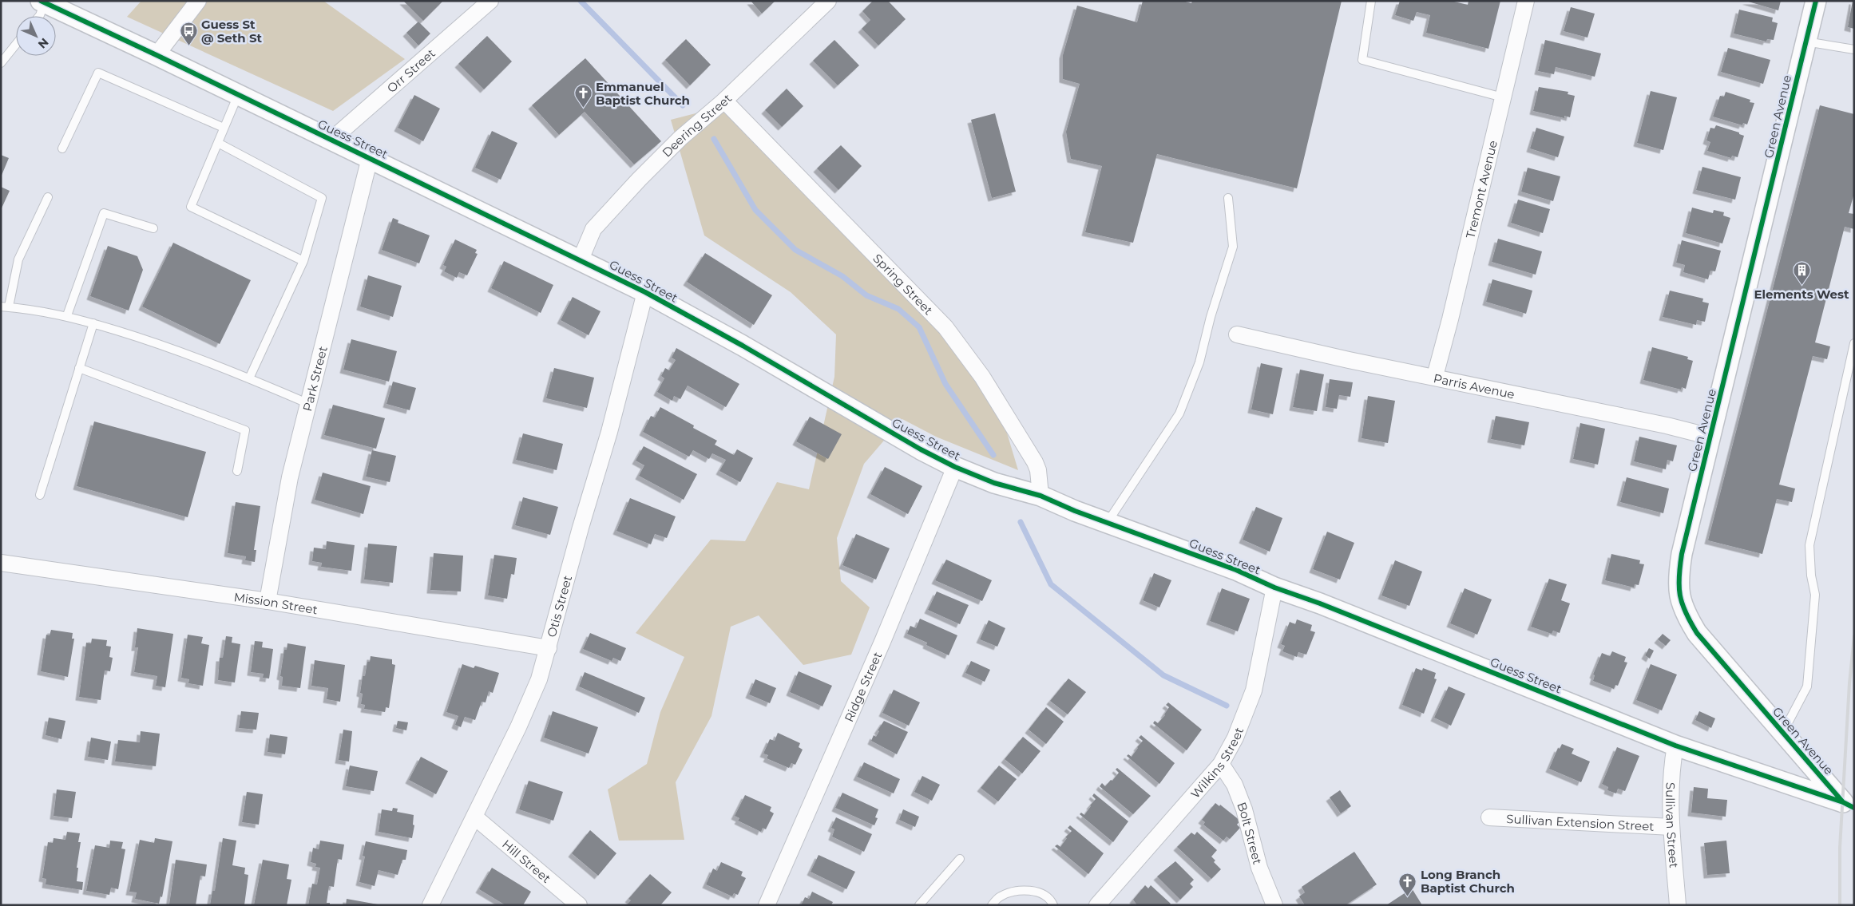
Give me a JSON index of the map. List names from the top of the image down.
{
  "streets": {
    "street": [
      "Orr Street",
      "Green Avenue",
      "Deering Street",
      "Guess Street",
      "Tremont Avenue",
      "Spring Street",
      "Park Street",
      "Parris Avenue",
      "Mission Street",
      "Otis Street",
      "Ridge Street",
      "Wilkins Street",
      "Sullivan Extension Street",
      "Sullivan Street",
      "Bolt Street",
      "Hill Street"
    ]
  },
  "crossings": [
    ["Orr Street", "Guess Street"],
    ["Green Avenue", "Guess Street"],
    ["Green Avenue", "Parris Avenue"],
    ["Deering Street", "Guess Street"],
    ["Deering Street", "Spring Street"],
    ["Guess Street", "Spring Street"],
    ["Guess Street", "Park Street"],
    ["Guess Street", "Otis Street"],
    ["Guess Street", "Ridge Street"],
    ["Guess Street", "Wilkins Street"],
    ["Guess Street", "Sullivan Street"],
    ["Tremont Avenue", "Parris Avenue"],
    ["Park Street", "Mission Street"],
    ["Mission Street", "Otis Street"],
    ["Otis Street", "Hill Street"],
    ["Wilkins Street", "Bolt Street"],
    ["Sullivan Extension Street", "Sullivan Street"]
  ],
  "places": {
    "bus stop": ["Guess St @ Seth St"],
    "church": ["Emmanuel Baptist Church", "Long Branch Baptist Church"],
    "building": ["Elements West"]
  },
  "north": "bottom right"
}
